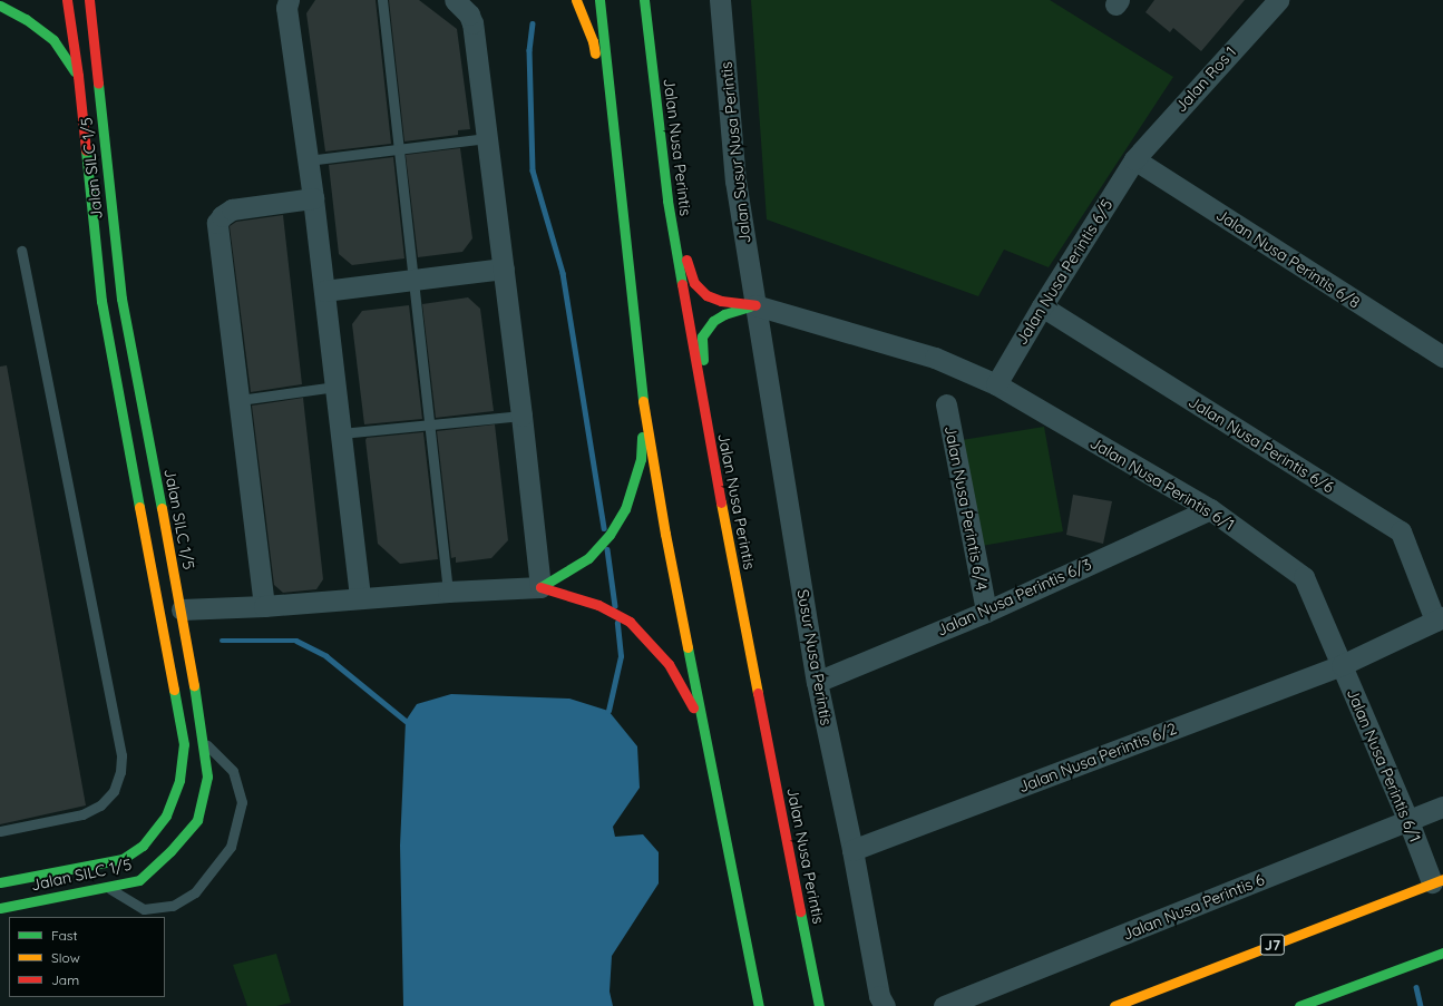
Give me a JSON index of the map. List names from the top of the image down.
{
  "streets": {
    "main road": ["Jalan Nusa Perintis", "Jalan SILC 1/5", "J7"],
    "street": [
      "Jalan Ros 1",
      "Jalan Susur Nusa Perintis",
      "Jalan Nusa Perintis 6/8",
      "Jalan Nusa Perintis 6/5",
      "Jalan Nusa Perintis 6/6",
      "Jalan Nusa Perintis 6/1",
      "Jalan Nusa Perintis 6/4",
      "Jalan Nusa Perintis 6/3",
      "Susur Nusa Perintis",
      "Jalan Nusa Perintis 6/2",
      "Jalan Nusa Perintis 6"
    ]
  },
  "crossings": [
    ["Jalan Ros 1", "Jalan Nusa Perintis 6/8"],
    ["Jalan Ros 1", "Jalan Nusa Perintis 6/5"],
    ["Jalan Susur Nusa Perintis", "Jalan Nusa Perintis 6/1"],
    ["Jalan Susur Nusa Perintis", "Susur Nusa Perintis"],
    ["Jalan Nusa Perintis 6/8", "Jalan Nusa Perintis 6/5"],
    ["Jalan Nusa Perintis 6/5", "Jalan Nusa Perintis 6/6"],
    ["Jalan Nusa Perintis 6/5", "Jalan Nusa Perintis 6/1"],
    ["Jalan Nusa Perintis 6/6", "Jalan Nusa Perintis 6/2"],
    ["Jalan Nusa Perintis 6/1", "Jalan Nusa Perintis 6/3"],
    ["Jalan Nusa Perintis 6/1", "Susur Nusa Perintis"],
    ["Jalan Nusa Perintis 6/1", "Jalan Nusa Perintis 6/2"],
    ["Jalan Nusa Perintis 6/1", "Jalan Nusa Perintis 6"],
    ["Jalan Nusa Perintis 6/1", "J7"],
    ["Jalan Nusa Perintis 6/4", "Jalan Nusa Perintis 6/3"],
    ["Jalan Nusa Perintis 6/3", "Susur Nusa Perintis"],
    ["Susur Nusa Perintis", "Jalan Nusa Perintis 6/2"]
  ],
  "legend": ["Fast", "Slow", "Jam"]
}
